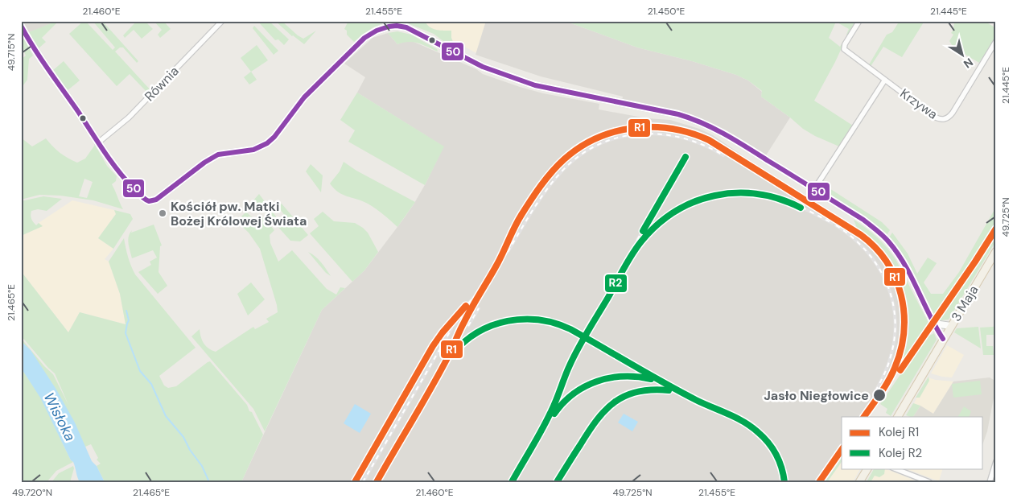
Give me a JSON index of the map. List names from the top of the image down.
{
  "streets": {
    "main road": ["3 Maja"],
    "street": ["Równia", "Krzywa"]
  },
  "water": ["Wisłoka"],
  "places": ["Kościół pw. Matki Bożej Królowej Świata", "Jasło Niegłowice"],
  "lines": ["transit line 50", "rail line R1", "rail line R2"],
  "legend": ["Kolej R1", "Kolej R2"],
  "north": "bottom right",
  "coordinates": [
    "21.460°E",
    "21.455°E",
    "21.450°E",
    "21.445°E",
    "49.715°N",
    "49.725°N",
    "21.465°E",
    "49.720°N"
  ]
}
